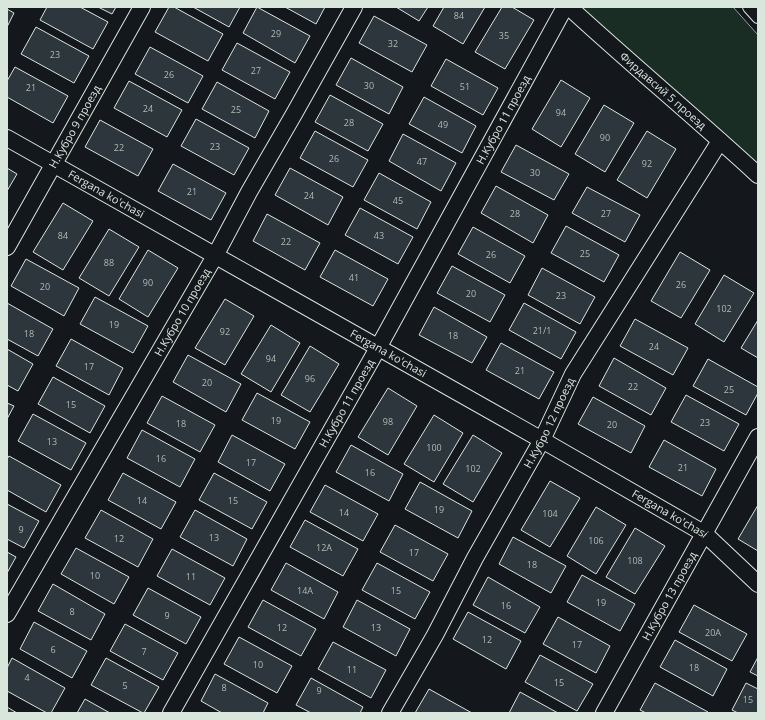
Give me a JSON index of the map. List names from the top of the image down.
{
  "streets": {
    "street": [
      "Фирдавсий 5 проезд",
      "Н.Кубро 11 проезд",
      "Н.Кубро 9 проезд",
      "Fergana ko'chasi",
      "Н.Кубро 10 проезд",
      "Н.Кубро 12 проезд",
      "Н.Кубро 13 проезд"
    ]
  },
  "crossings": [
    ["Фирдавсий 5 проезд", "Н.Кубро 12 проезд"],
    ["Н.Кубро 11 проезд", "Fergana ko'chasi"],
    ["Н.Кубро 9 проезд", "Fergana ko'chasi"],
    ["Fergana ko'chasi", "Н.Кубро 10 проезд"],
    ["Fergana ko'chasi", "Н.Кубро 12 проезд"],
    ["Fergana ko'chasi", "Н.Кубро 13 проезд"]
  ],
  "house_numbers": [
    "84",
    "29",
    "35",
    "32",
    "23",
    "27",
    "26",
    "30",
    "51",
    "21",
    "24",
    "25",
    "94",
    "28",
    "49",
    "90",
    "23",
    "22",
    "26",
    "47",
    "92",
    "30",
    "21",
    "24",
    "45",
    "28",
    "27",
    "84",
    "43",
    "22",
    "25",
    "26",
    "88",
    "41",
    "90",
    "26",
    "20",
    "20",
    "23",
    "102",
    "19",
    "21/1",
    "92",
    "18",
    "18",
    "24",
    "94",
    "17",
    "21",
    "96",
    "20",
    "22",
    "25",
    "15",
    "19",
    "98",
    "23",
    "18",
    "20",
    "13",
    "100",
    "16",
    "17",
    "21",
    "102",
    "16",
    "14",
    "15",
    "19",
    "14",
    "104",
    "9",
    "13",
    "12",
    "106",
    "12A",
    "17",
    "108",
    "18",
    "10",
    "11",
    "14A",
    "15",
    "19",
    "16",
    "8",
    "9",
    "12",
    "13",
    "20A",
    "12",
    "17",
    "6",
    "7",
    "10",
    "18",
    "11",
    "4",
    "15",
    "5",
    "8",
    "9",
    "15"
  ]
}
